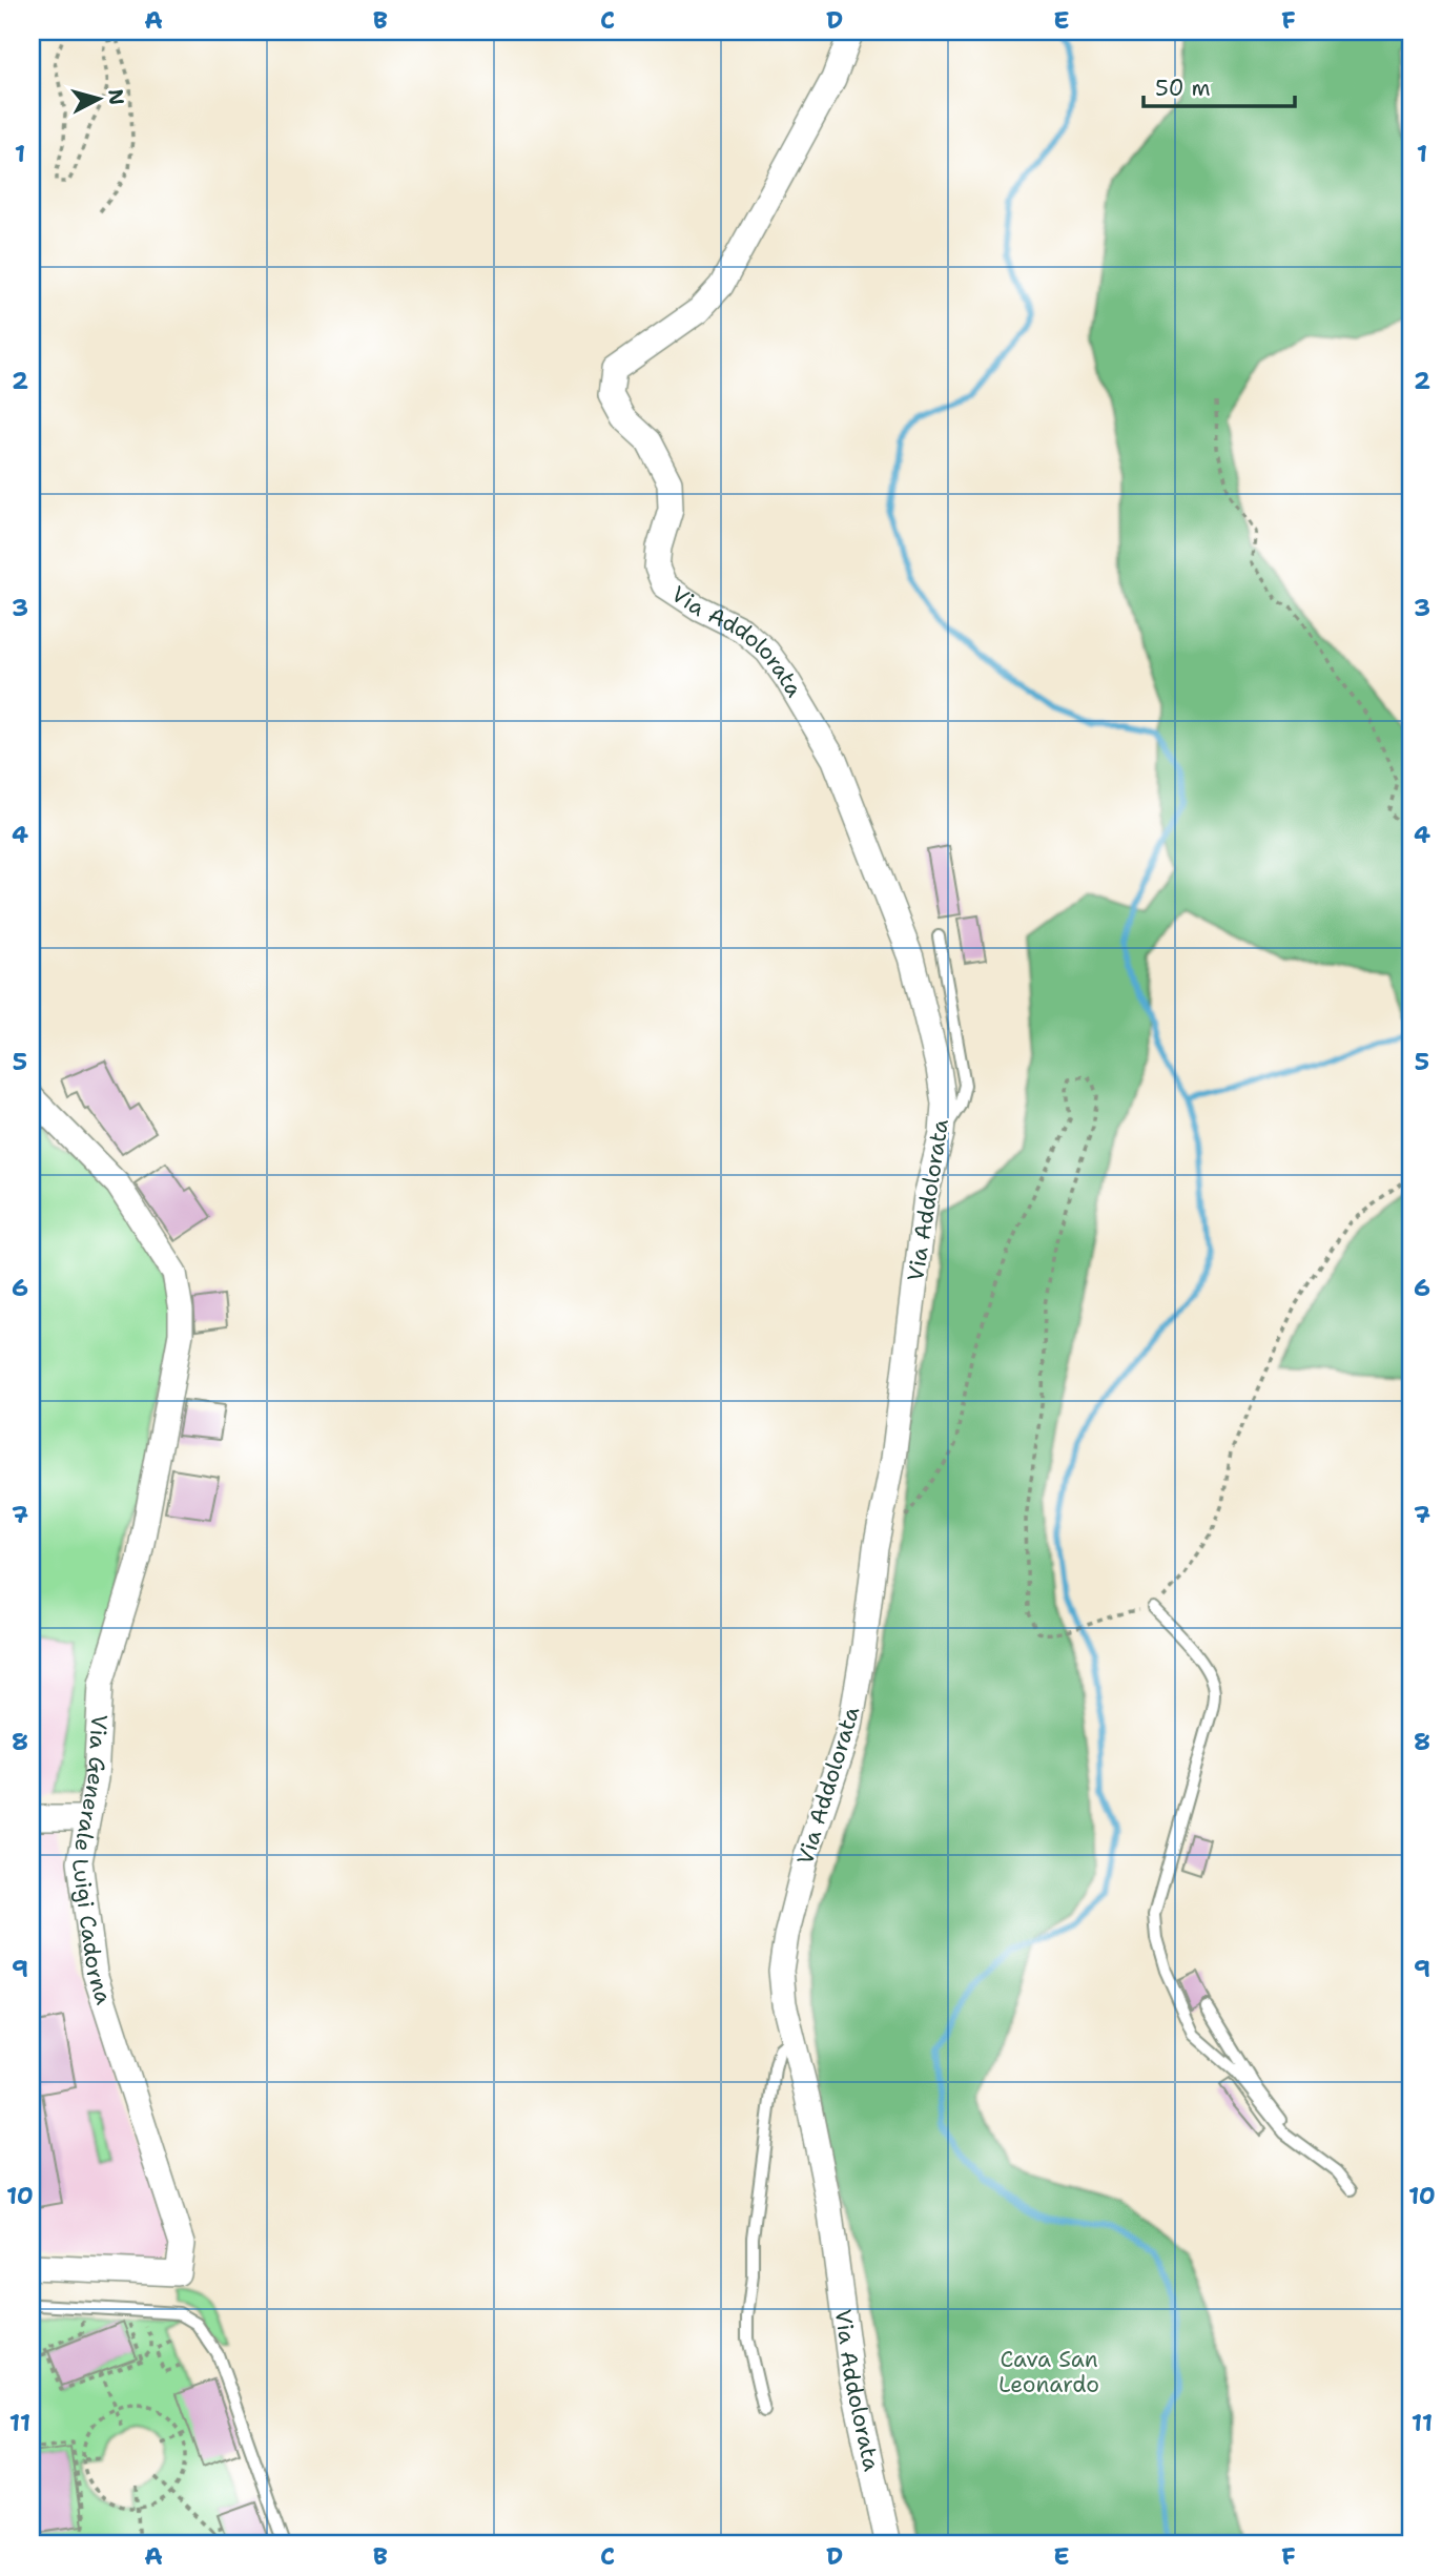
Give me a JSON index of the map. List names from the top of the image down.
{
  "streets": {
    "street": ["Via Addolorata", "Via Generale Luigi Cadorna"]
  },
  "parks": ["Cava San Leonardo"],
  "scale_bar": "50 m",
  "north": "right",
  "grid": {
    "columns": [
      "A",
      "B",
      "C",
      "D",
      "E",
      "F"
    ],
    "rows": [
      "1",
      "2",
      "3",
      "4",
      "5",
      "6",
      "7",
      "8",
      "9",
      "10",
      "11"
    ]
  }
}
